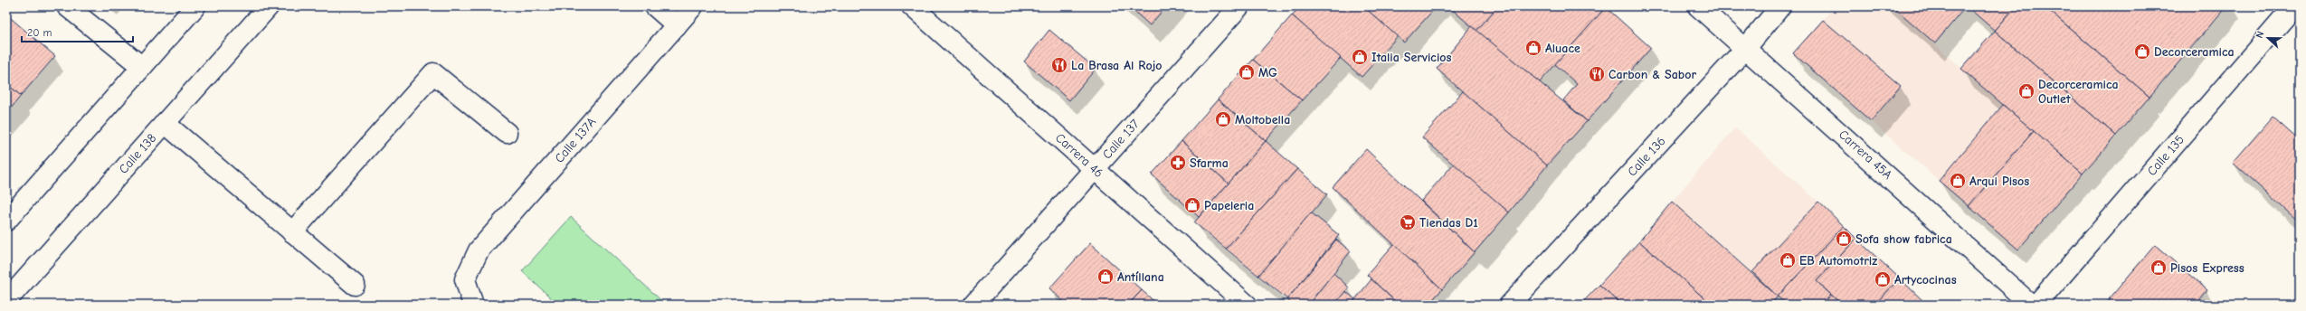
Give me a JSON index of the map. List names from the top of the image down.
{
  "streets": {
    "street": [
      "Calle 137",
      "Calle 137A",
      "Calle 138",
      "Carrera 45A",
      "Carrera 46",
      "Calle 135",
      "Calle 136"
    ]
  },
  "crossings": [
    ["Calle 137", "Carrera 46"],
    ["Carrera 45A", "Calle 136"]
  ],
  "places": {
    "shop": [
      "Aluace",
      "Decorceramica",
      "Italia Servicios",
      "MG",
      "Decorceramica Outlet",
      "Moltobella",
      "Arqui Pisos",
      "Papeleria",
      "Sofa show fabrica",
      "EB Automotriz",
      "Pisos Express",
      "Antíllana",
      "Artycocinas"
    ],
    "restaurant": ["La Brasa Al Rojo", "Carbon & Sabor"],
    "pharmacy": ["Sfarma"],
    "supermarket": ["Tiendas D1"]
  },
  "scale_bar": "20 m",
  "north": "left"
}
